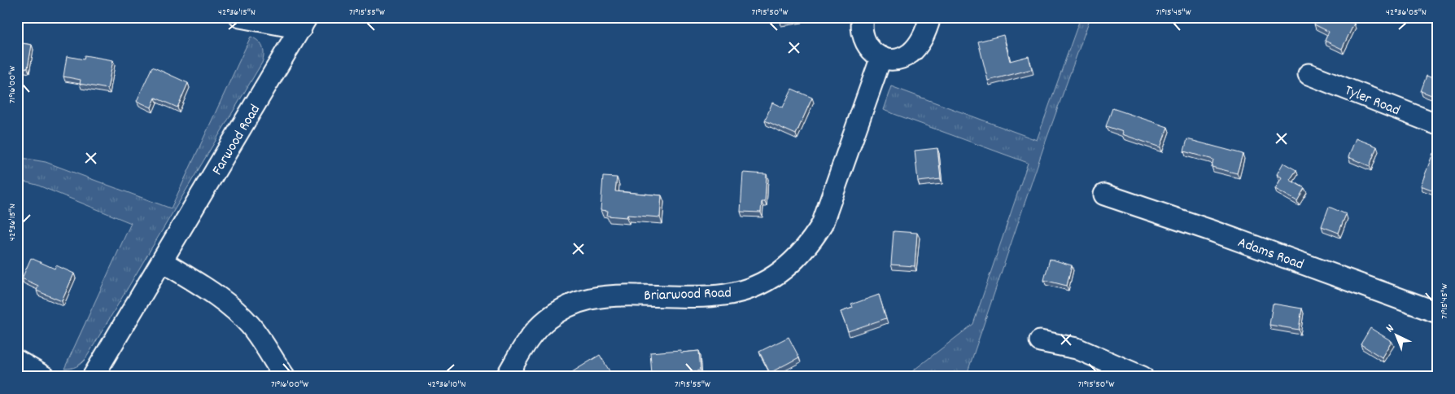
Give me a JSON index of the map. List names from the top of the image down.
{
  "streets": {
    "street": [
      "Tyler Road",
      "Farwood Road",
      "Adams Road",
      "Briarwood Road"
    ]
  },
  "north": "top left",
  "coordinates": [
    "42°36'15\"N",
    "71°15'55\"W",
    "71°15'50\"W",
    "71°15'45\"W",
    "42°36'05\"N",
    "71°16'00\"W",
    "42°36'10\"N"
  ]
}
